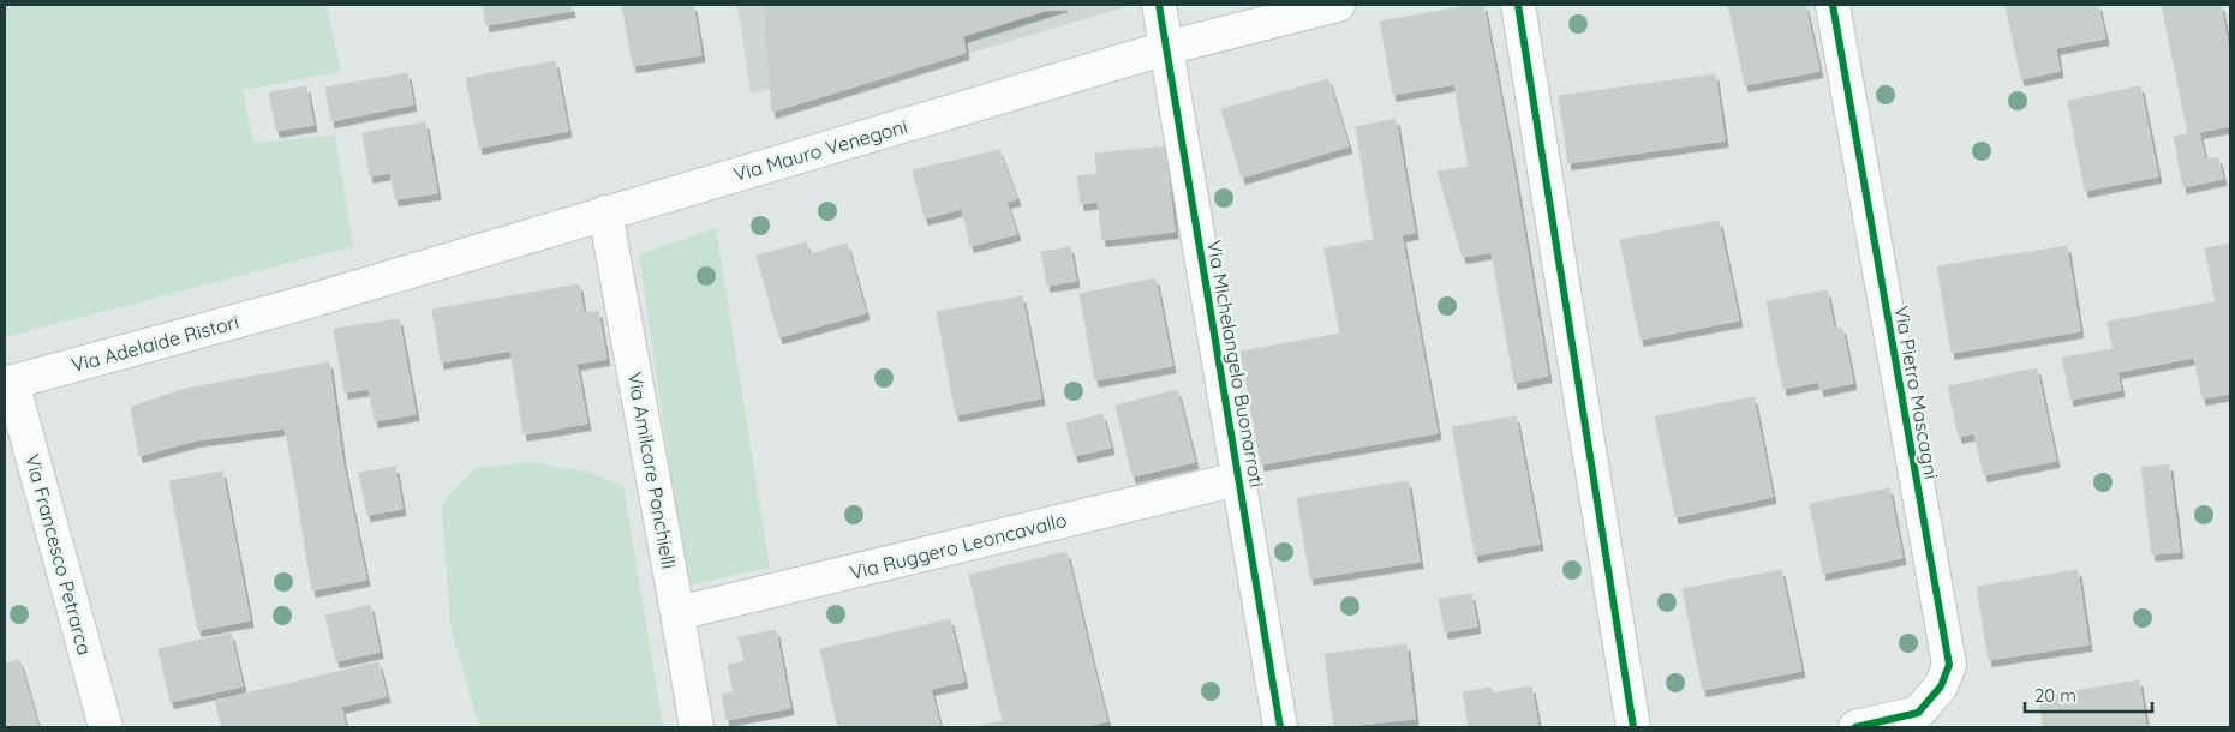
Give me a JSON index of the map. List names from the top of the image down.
{
  "streets": {
    "street": [
      "Via Mauro Venegoni",
      "Via Adelaide Ristori",
      "Via Michelangelo Buonarroti",
      "Via Pietro Mascagni",
      "Via Amilcare Ponchielli",
      "Via Ruggero Leoncavallo",
      "Via Francesco Petrarca"
    ]
  },
  "crossings": [
    ["Via Mauro Venegoni", "Via Adelaide Ristori"],
    ["Via Mauro Venegoni", "Via Michelangelo Buonarroti"],
    ["Via Mauro Venegoni", "Via Amilcare Ponchielli"],
    ["Via Adelaide Ristori", "Via Francesco Petrarca"],
    ["Via Michelangelo Buonarroti", "Via Ruggero Leoncavallo"],
    ["Via Amilcare Ponchielli", "Via Ruggero Leoncavallo"]
  ],
  "scale_bar": "20 m"
}
